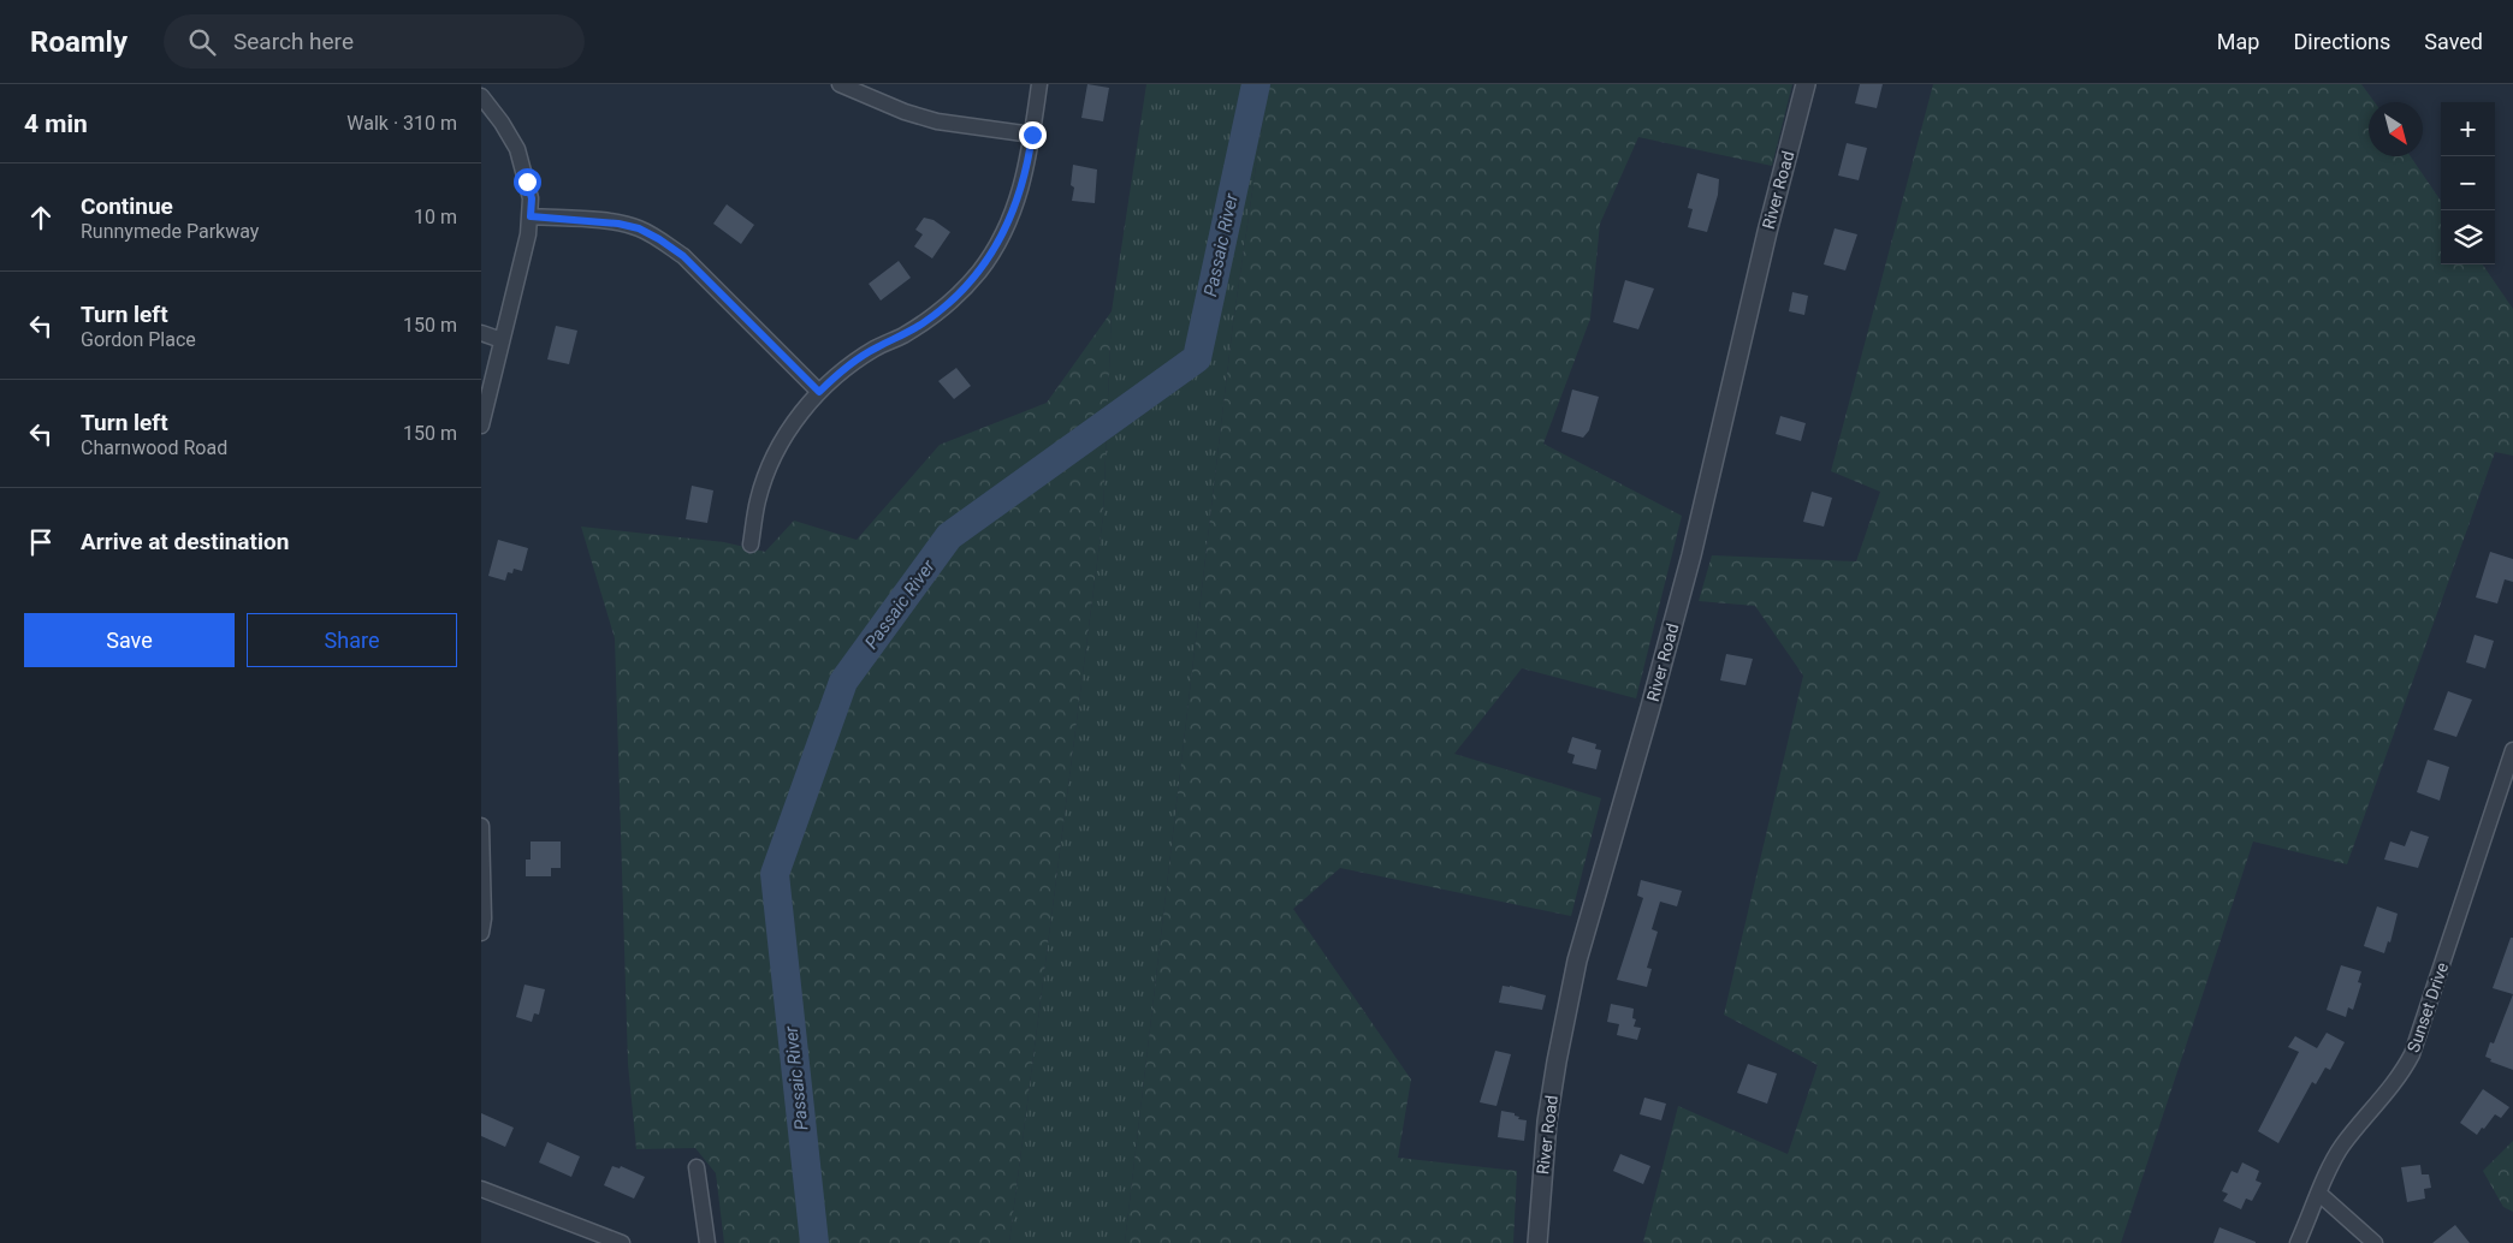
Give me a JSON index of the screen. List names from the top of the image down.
{
  "streets": {
    "street": ["River Road", "Sunset Drive"]
  },
  "water": ["Passaic River"],
  "north": "bottom right",
  "page": {
    "header": "Roamly",
    "search": "Search here",
    "nav": ["Map", "Directions", "Saved"],
    "heading": ["4 min", "Walk · 310 m"],
    "map_buttons": ["+", "−"],
    "list": [
      ["Continue", "Runnymede Parkway", "10 m"],
      ["Turn left", "Gordon Place", "150 m"],
      ["Turn left", "Charnwood Road", "150 m"],
      "Arrive at destination"
    ],
    "buttons": ["Save", "Share"]
  }
}
